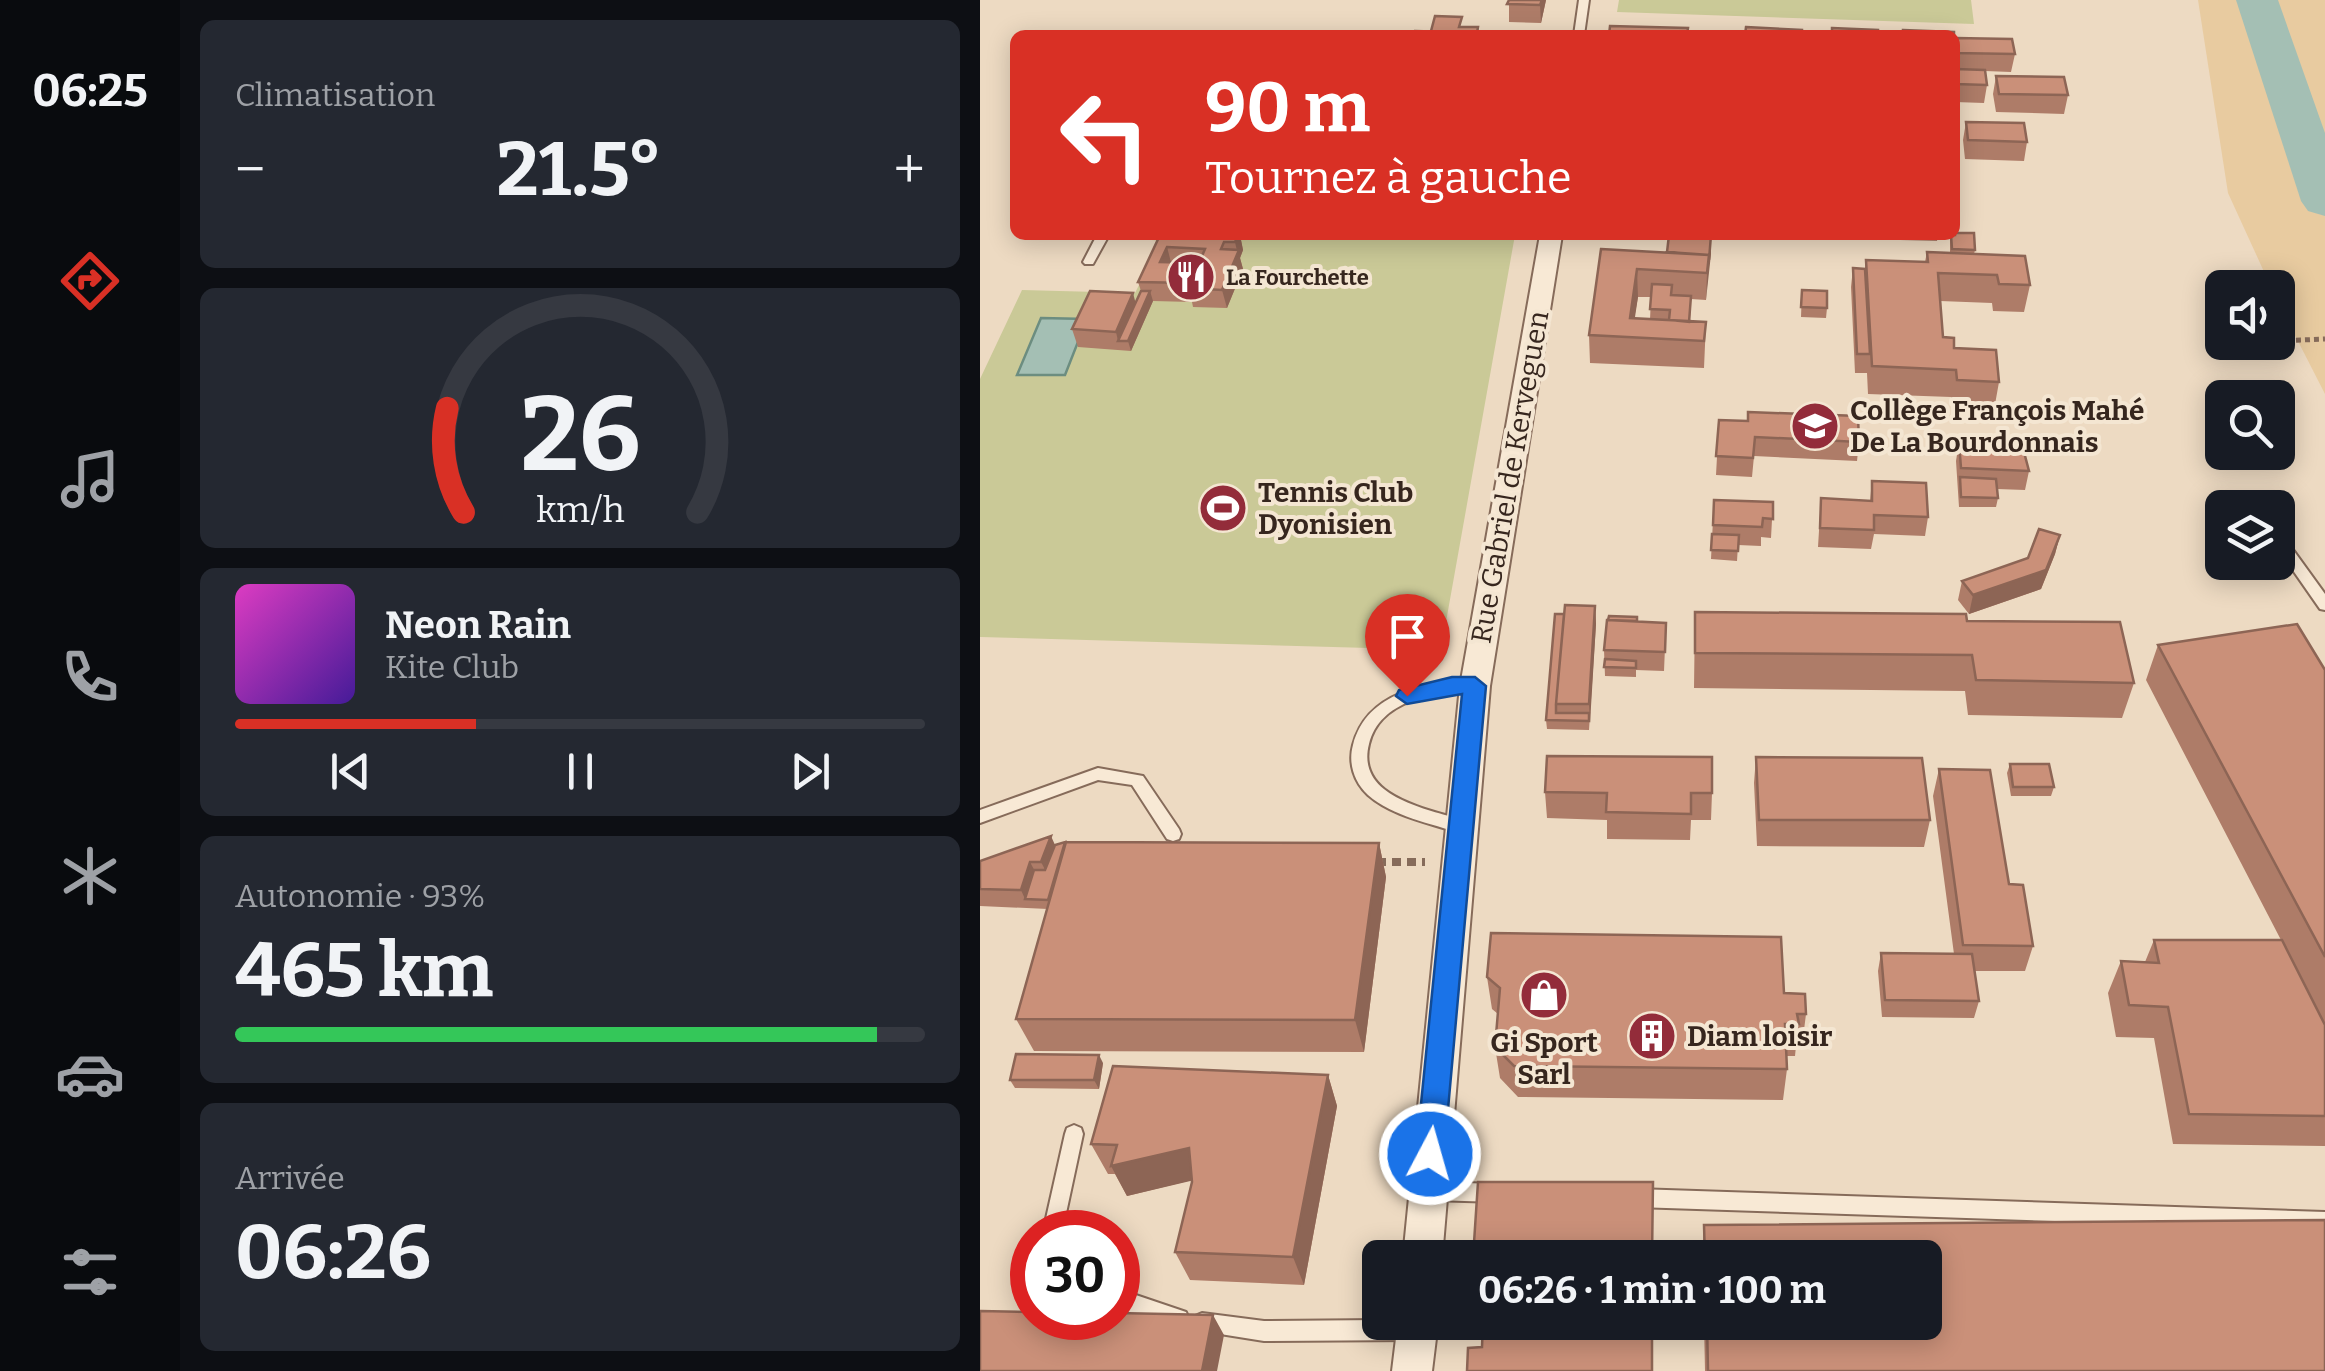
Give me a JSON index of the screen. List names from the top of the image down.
{
  "streets": {
    "street": ["Rue Gabriel de Kerveguen"]
  },
  "places": {
    "restaurant": ["La Fourchette"],
    "school or university": ["Collège François Mahé De La Bourdonnais"],
    "sports": ["Tennis Club Dyonisien"],
    "shop": ["Gi Sport Sarl"],
    "building": ["Diam loisir"]
  },
  "page": {
    "tabs": "06:25",
    "tile": [
      "Climatisation",
      ["Autonomie · 93%", "465 km"],
      ["Arrivée", "06:26"]
    ],
    "turn": ["90 m", "Tournez à gauche"],
    "heat": ["−", "21.5°", "+"],
    "song": ["Neon Rain", "Kite Club"],
    "limit": "30",
    "trip": "06:26 · 1 min · 100 m",
    "gauge": ["26", "km/h"]
  }
}
